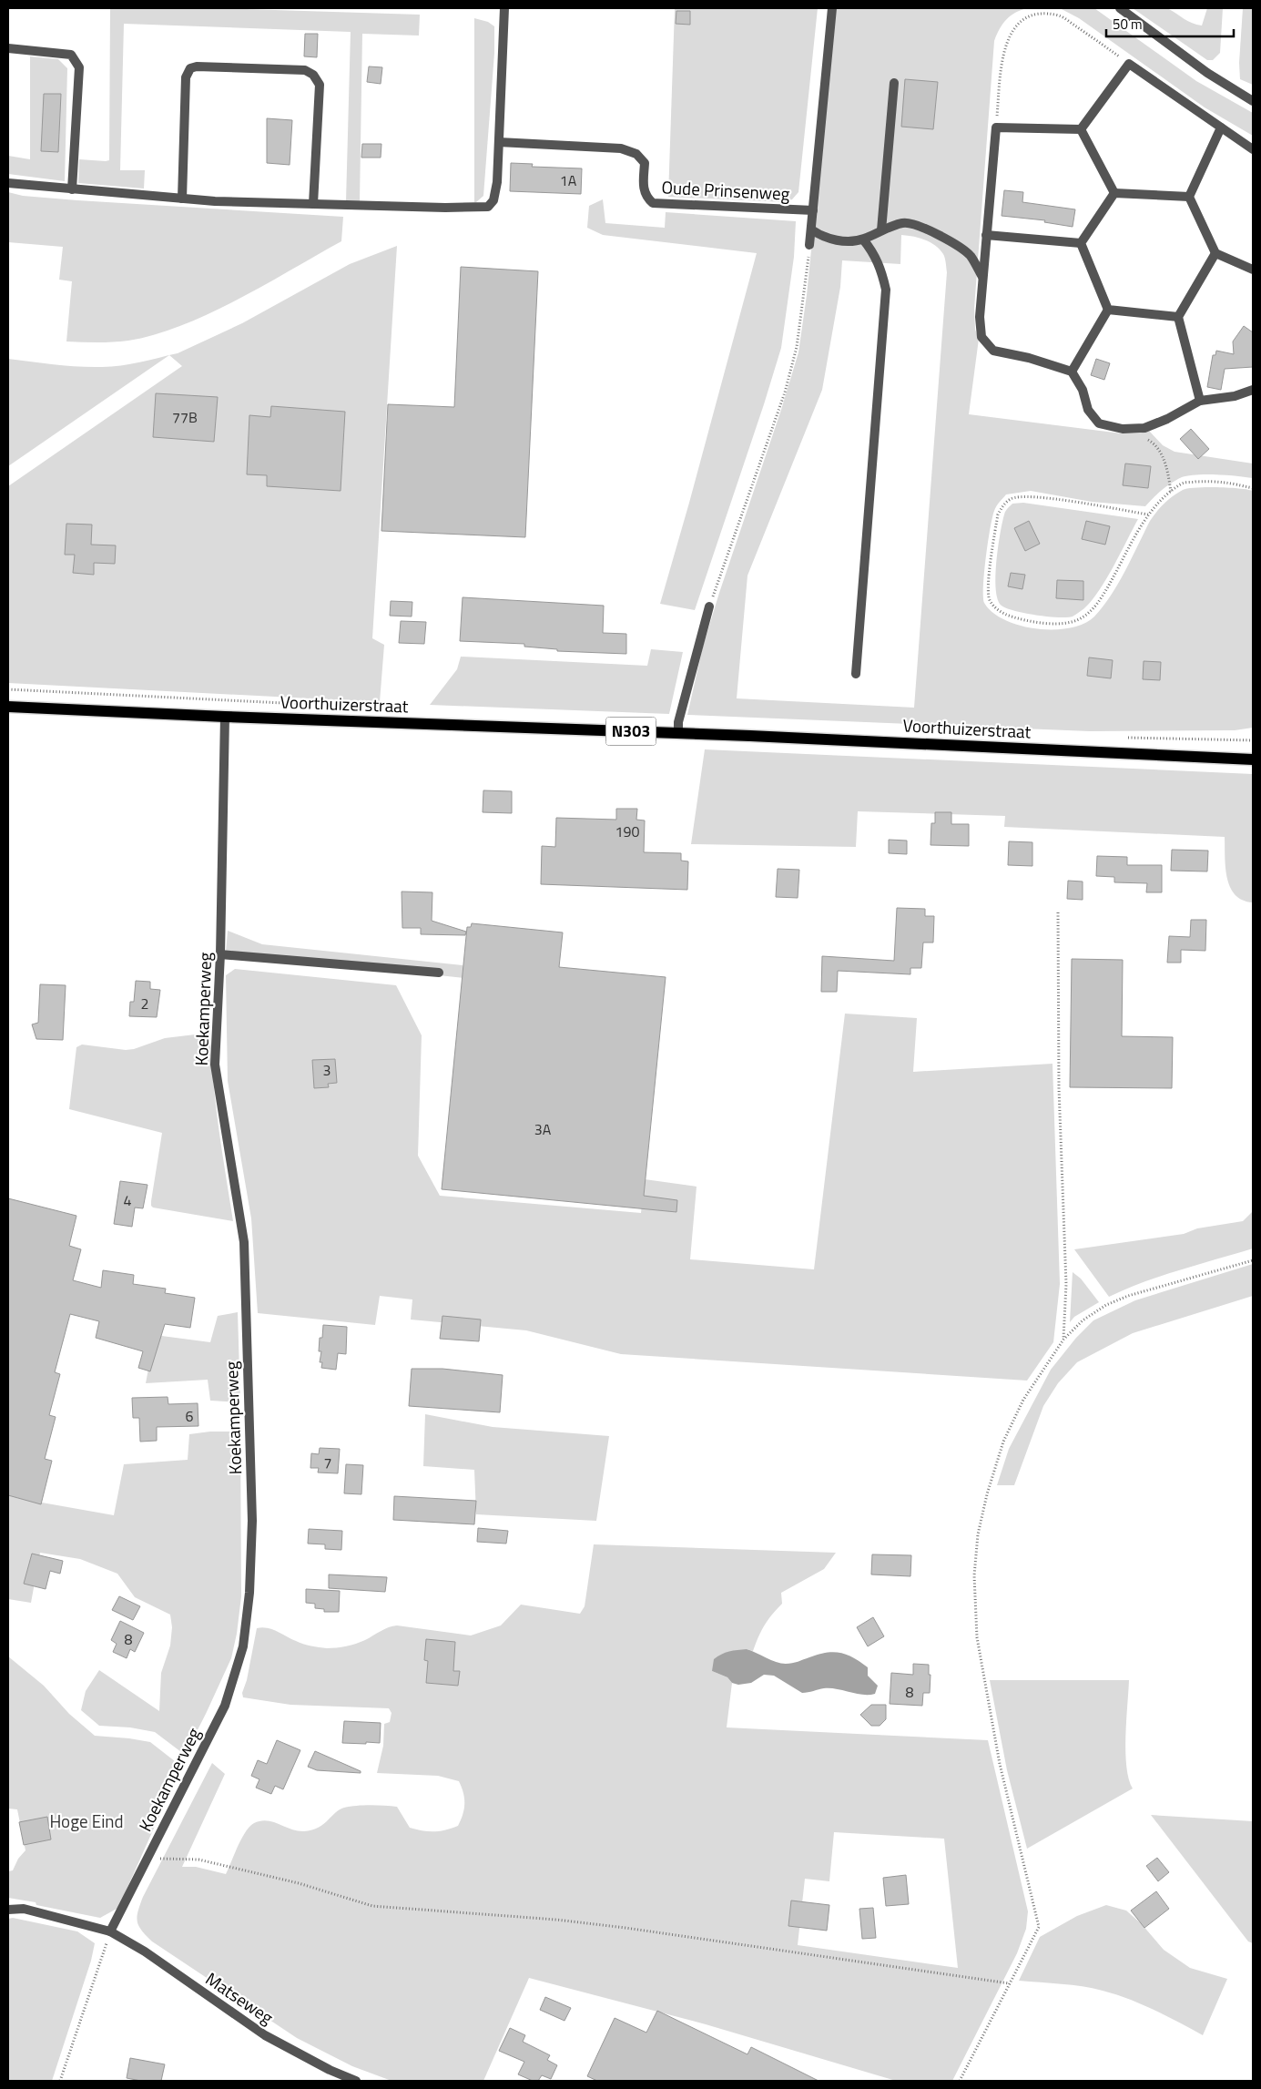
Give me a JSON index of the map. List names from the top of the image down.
{
  "streets": {
    "main road": ["Voorthuizerstraat", "N303"],
    "street": ["Oude Prinsenweg", "Koekamperweg", "Matseweg"]
  },
  "crossings": [
    ["Voorthuizerstraat", "Koekamperweg"],
    ["Koekamperweg", "Matseweg"]
  ],
  "parks": ["Hoge Eind"],
  "house_numbers": [
    "1A",
    "77B",
    "190",
    "2",
    "3",
    "3A",
    "4",
    "6",
    "7",
    "8",
    "8"
  ],
  "scale_bar": "50 m"
}
